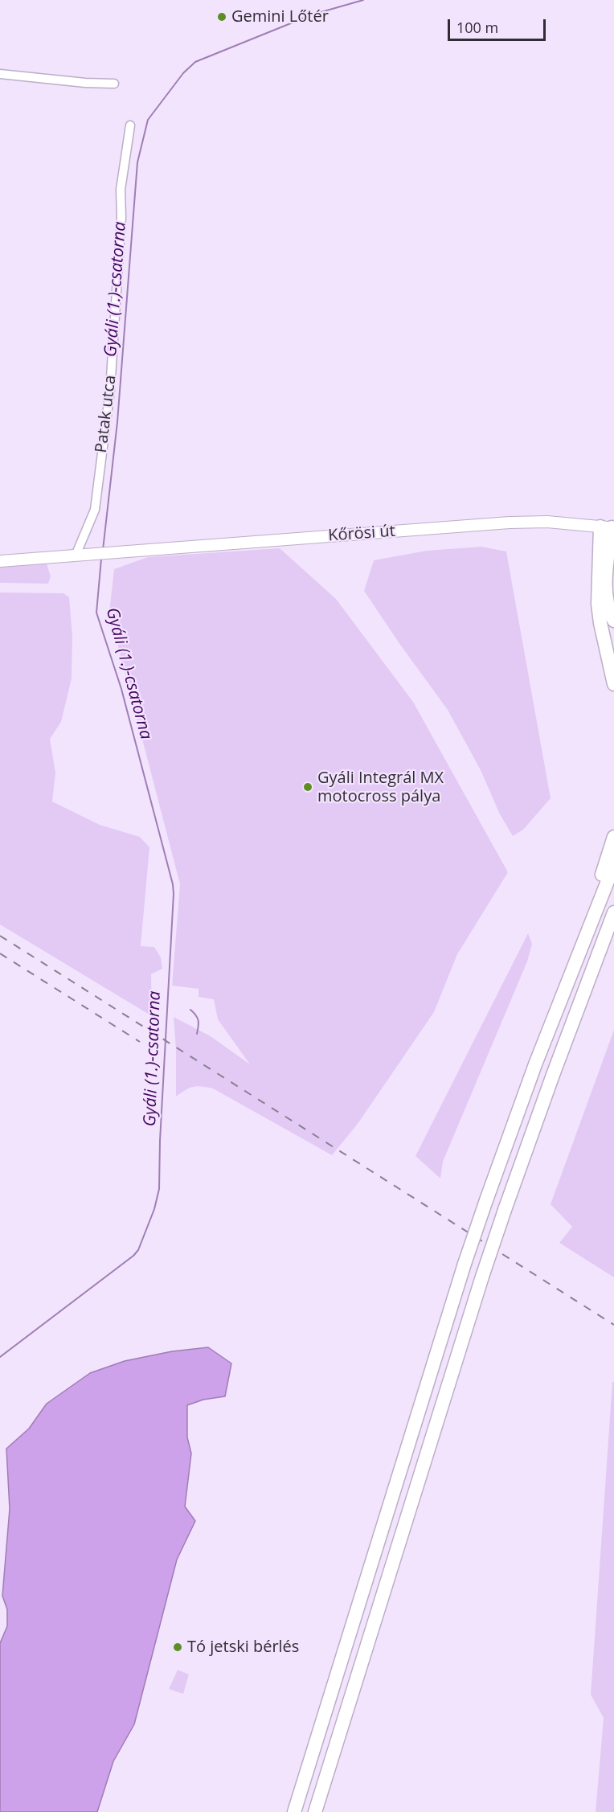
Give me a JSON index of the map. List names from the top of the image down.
{
  "streets": {
    "main road": ["Kőrösi út"],
    "street": ["Patak utca"]
  },
  "crossings": [
    ["Patak utca", "Kőrösi út"]
  ],
  "water": ["Gyáli (1.)-csatorna"],
  "places": ["Gemini Lőtér", "Gyáli Integrál MX motocross pálya", "Tó jetski bérlés"],
  "scale_bar": "100 m"
}
